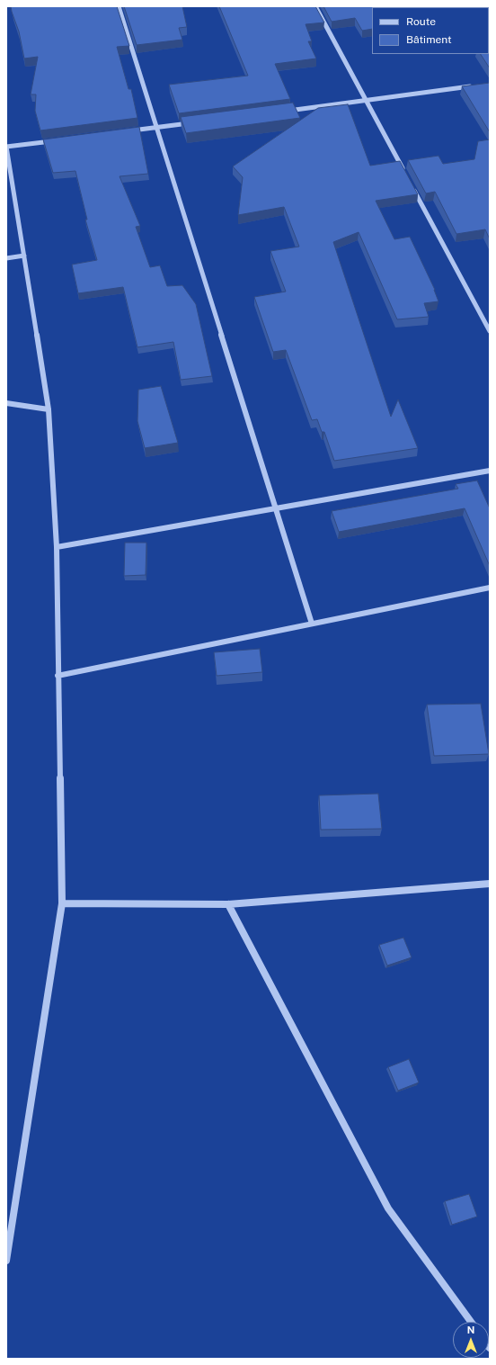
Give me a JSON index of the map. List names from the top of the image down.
{
  "legend": ["Route", "Bâtiment"],
  "north": "top"
}
